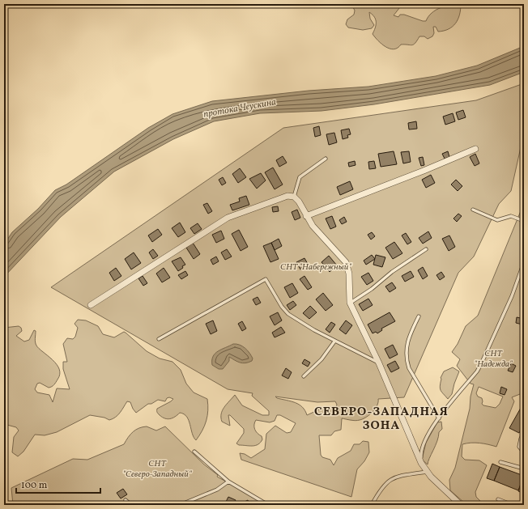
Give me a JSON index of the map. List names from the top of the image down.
{
  "districts": ["СЕВЕРО-ЗАПАДНАЯ ЗОНА"],
  "water": ["протока Чеускина"],
  "parks": ["СНТ \"Набережный\"", "СНТ \"Надежда\"", "СНТ \"Северо-Западный\""],
  "scale_bar": "100 m"
}
